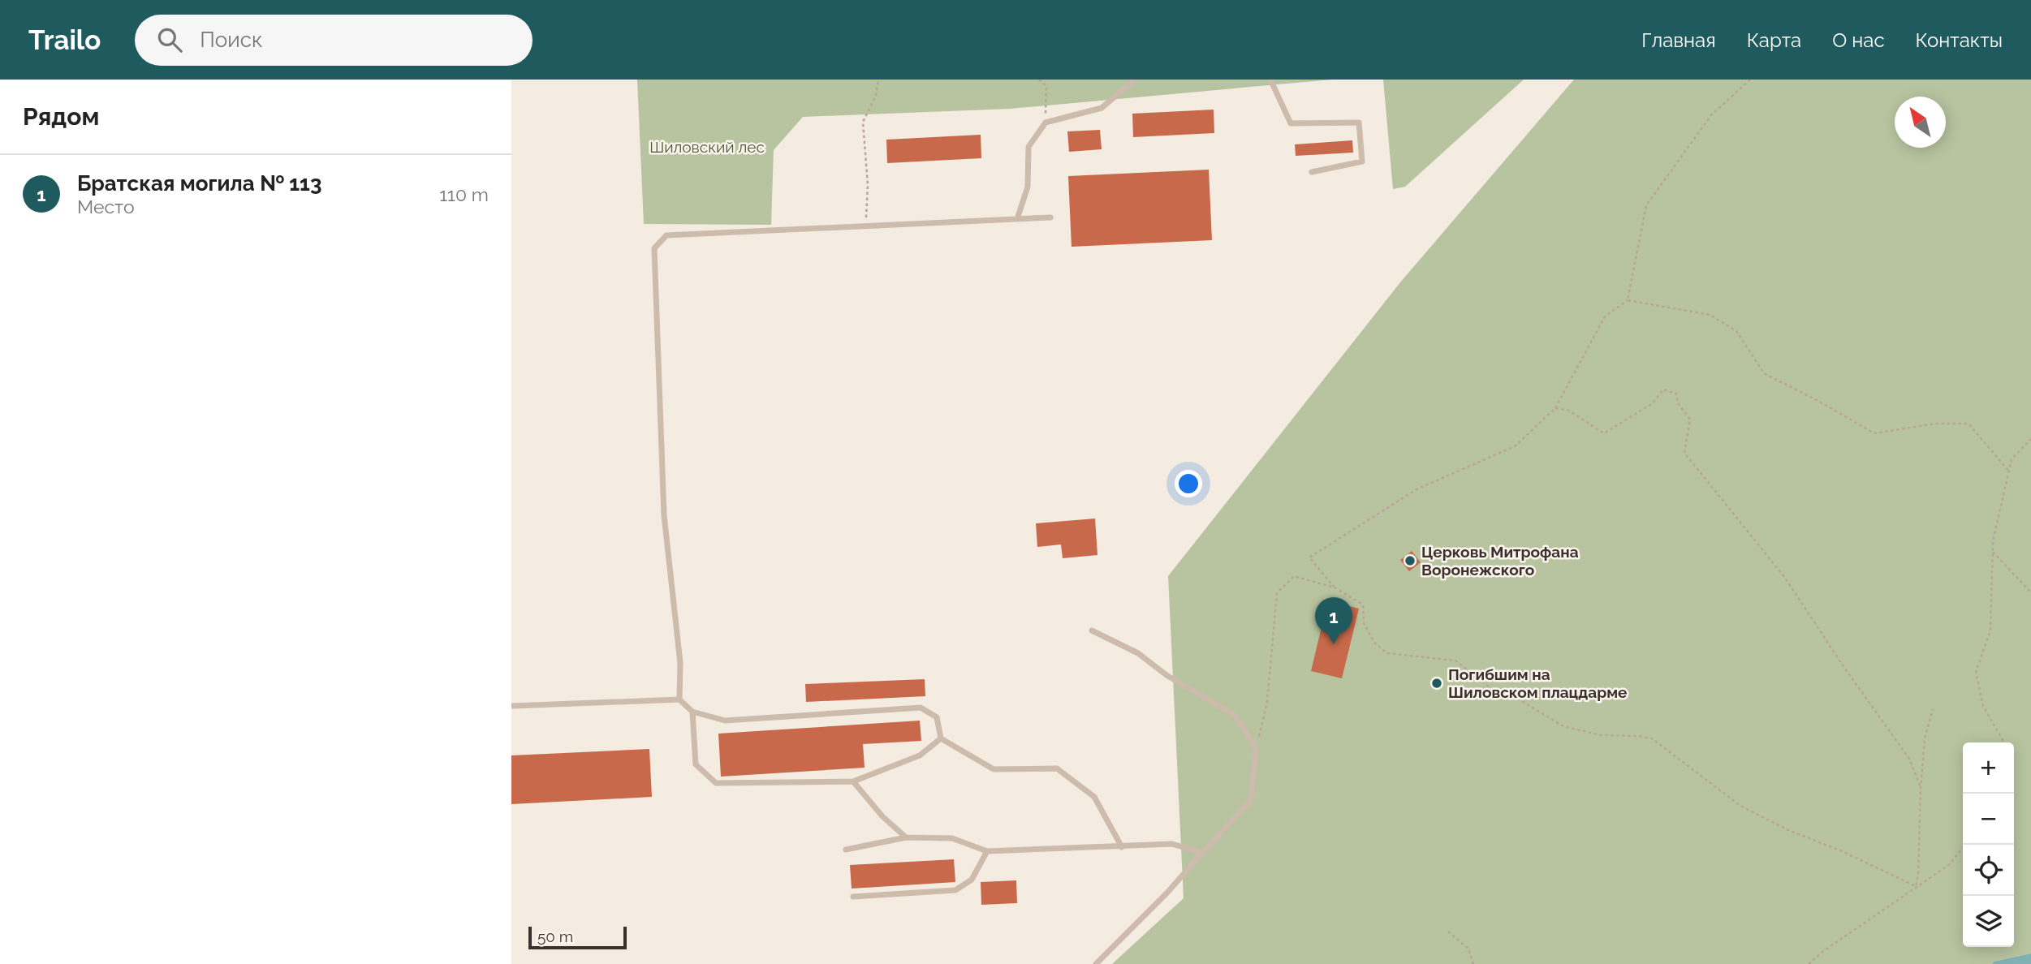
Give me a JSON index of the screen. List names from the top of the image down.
{
  "parks": ["Шиловский лес"],
  "places": ["Церковь Митрофана Воронежского", "Погибшим на Шиловском плацдарме"],
  "scale_bar": "50 m",
  "north": "top left",
  "page": {
    "header": "Trailo",
    "search": "Поиск",
    "nav": [
      "Главная",
      "Карта",
      "О нас",
      "Контакты"
    ],
    "heading": "Рядом",
    "list": [
      {
        "mark": "1",
        "name": "Братская могила № 113",
        "note": "Место",
        "value": "110 m"
      }
    ],
    "pins": "1",
    "map_buttons": ["+", "−"],
    "scale": "50 m"
  }
}
